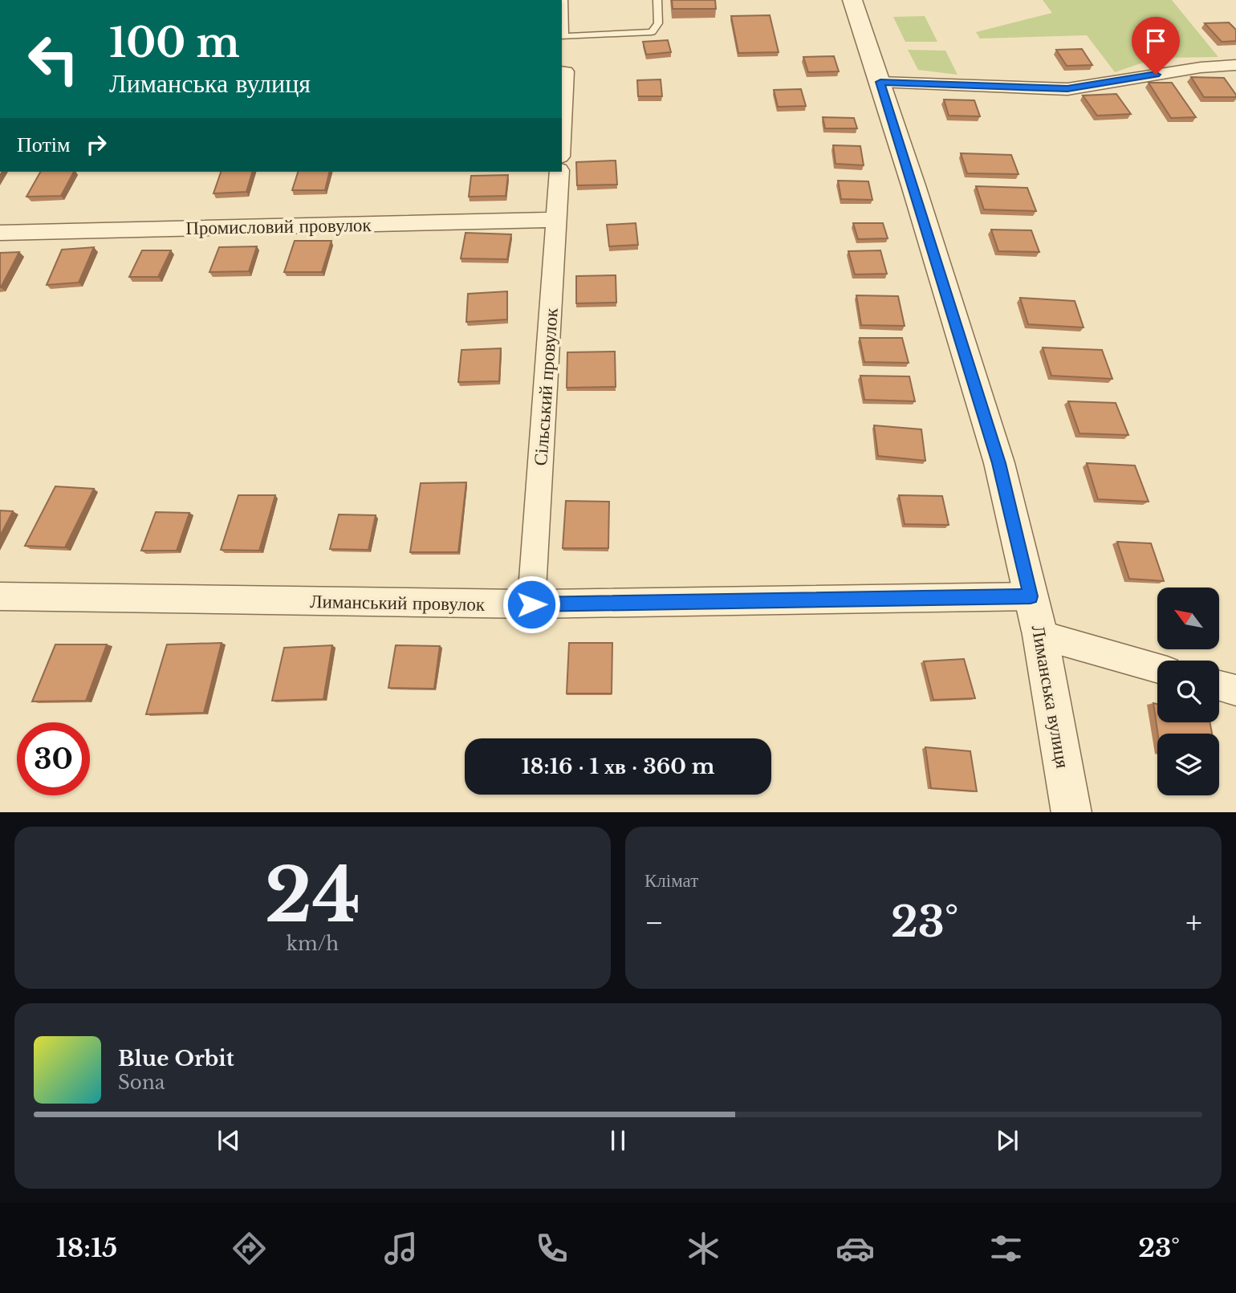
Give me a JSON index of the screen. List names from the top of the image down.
{
  "streets": {
    "street": [
      "Промисловий провулок",
      "Сільський провулок",
      "Лиманський провулок",
      "Лиманська вулиця"
    ]
  },
  "crossings": [
    ["Промисловий провулок", "Сільський провулок"],
    ["Сільський провулок", "Лиманський провулок"],
    ["Лиманський провулок", "Лиманська вулиця"]
  ],
  "north": "top left",
  "page": {
    "turn": ["100 m", "Лиманська вулиця"],
    "then": "Потім",
    "limit": "30",
    "trip": "18:16 · 1 хв · 360 m",
    "tile": [
      ["24", "km/h"],
      "Клімат"
    ],
    "heat": ["−", "23°", "+"],
    "song": ["Blue Orbit", "Sona"],
    "tabs": ["18:15", "23°"]
  }
}
